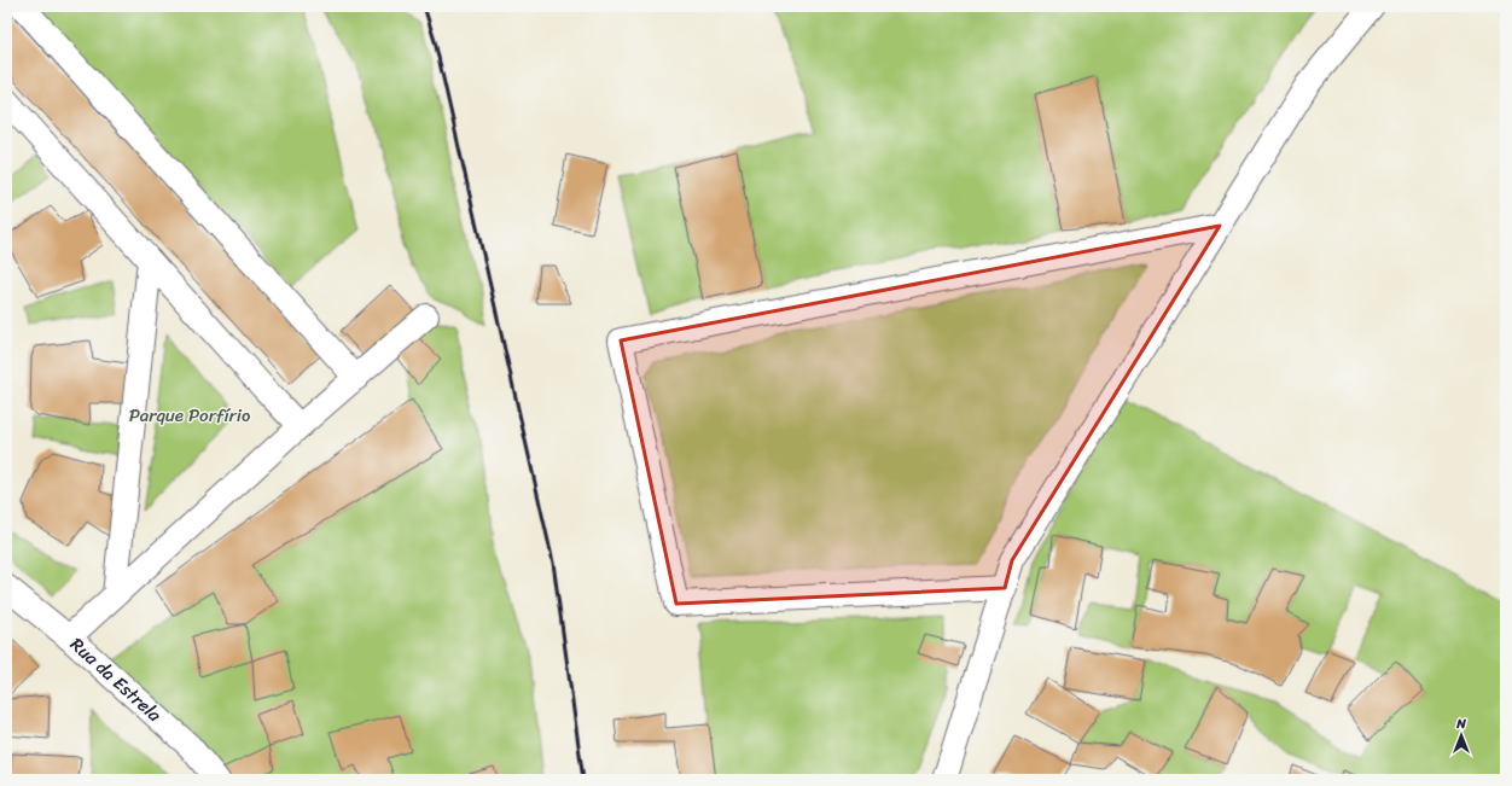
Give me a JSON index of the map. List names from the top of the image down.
{
  "streets": {
    "street": ["Rua da Estrela"]
  },
  "parks": ["Parque Porfírio"],
  "north": "top"
}
